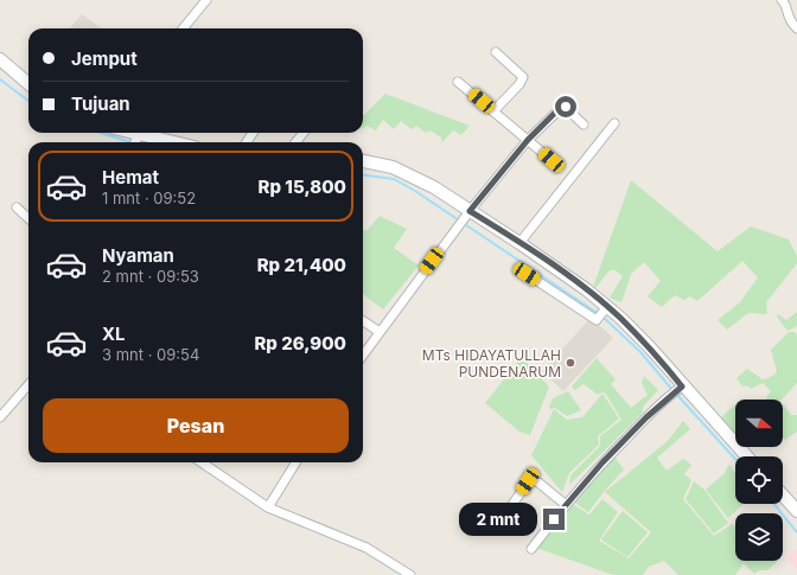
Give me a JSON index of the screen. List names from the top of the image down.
{
  "places": ["MTs HIDAYATULLAH PUNDENARUM"],
  "north": "right",
  "page": {
    "banner": ["Jemput", "Tujuan"],
    "list": [
      {
        "name": "Hemat",
        "note": "1 mnt · 09:52",
        "value": "Rp 15,800"
      },
      {
        "name": "Nyaman",
        "note": "2 mnt · 09:53",
        "value": "Rp 21,400"
      },
      {
        "name": "XL",
        "note": "3 mnt · 09:54",
        "value": "Rp 26,900"
      }
    ],
    "buttons": "Pesan",
    "bubble": "2 mnt"
  }
}
